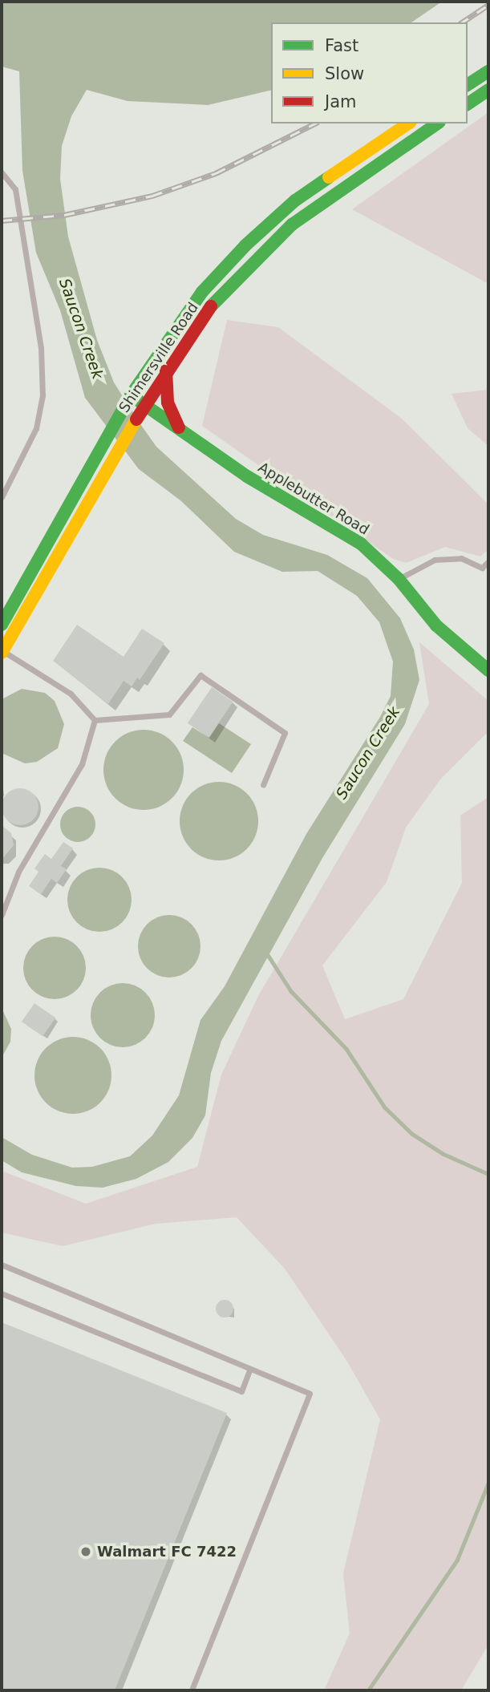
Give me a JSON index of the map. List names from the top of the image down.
{
  "streets": {
    "street": ["Shimersville Road", "Applebutter Road"]
  },
  "crossings": [
    ["Shimersville Road", "Applebutter Road"]
  ],
  "water": ["Saucon Creek"],
  "places": ["Walmart FC 7422"],
  "legend": ["Fast", "Slow", "Jam"]
}
